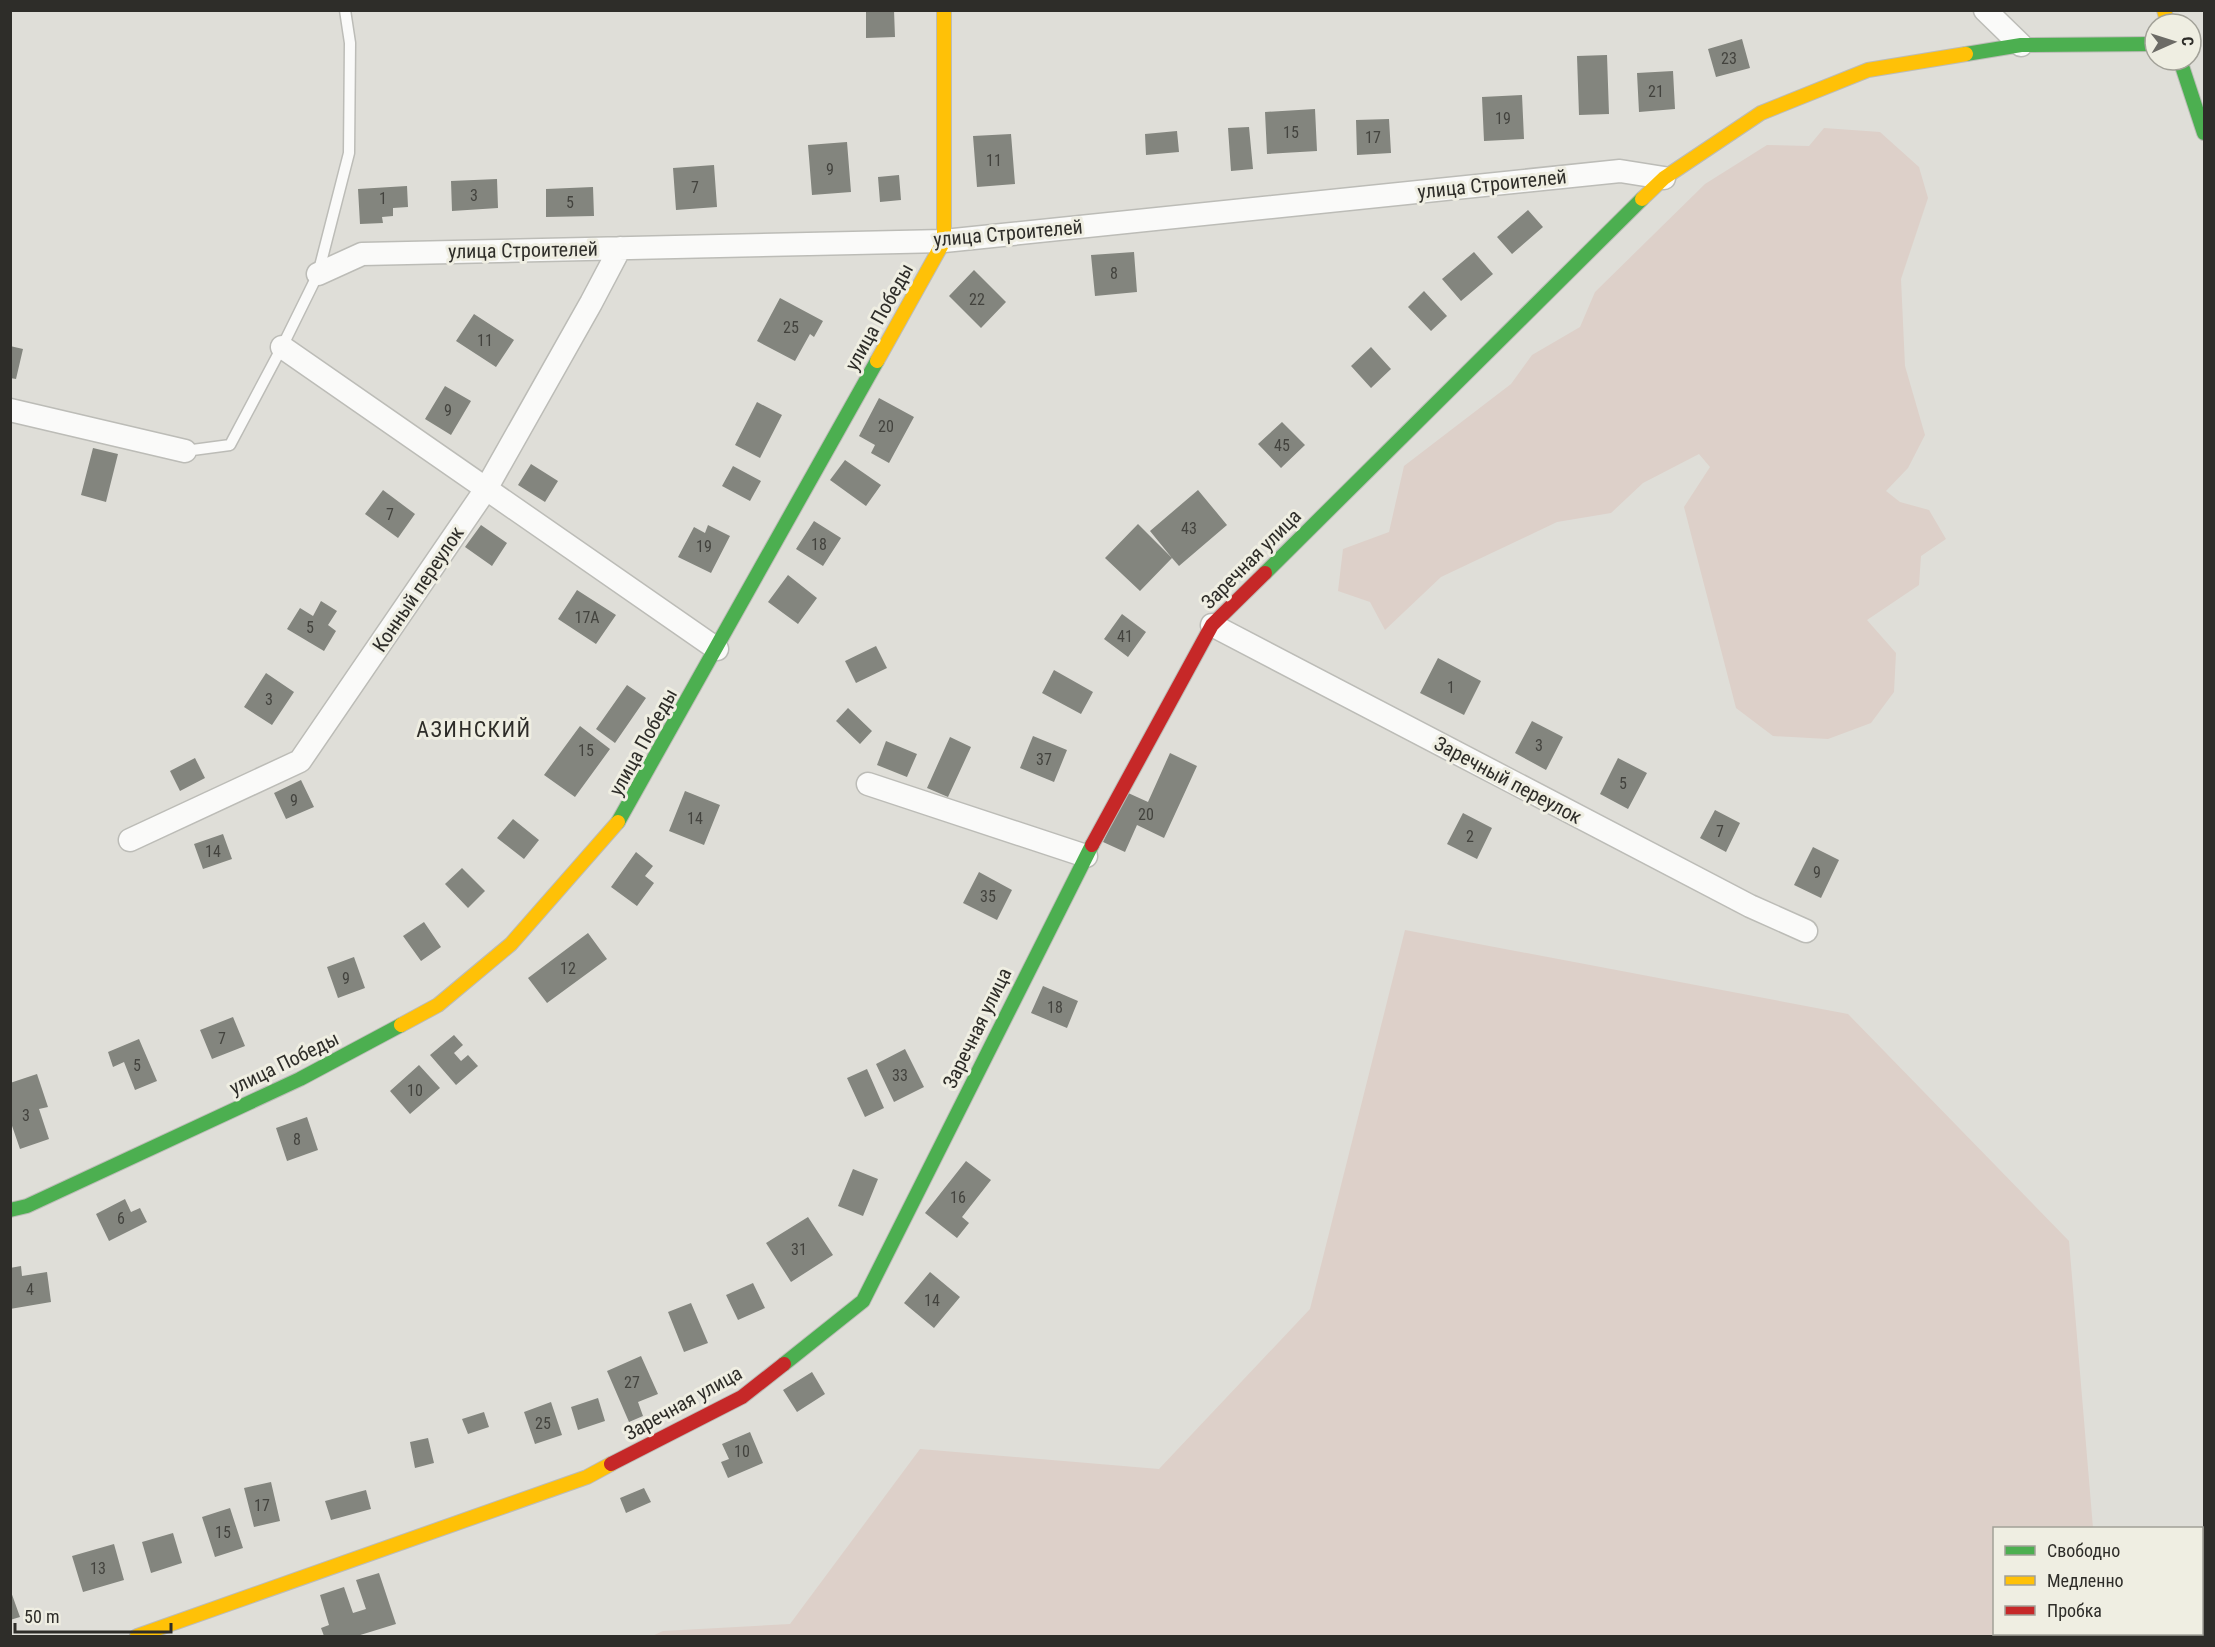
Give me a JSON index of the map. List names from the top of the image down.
{
  "streets": {
    "street": [
      "улица Строителей",
      "улица Победы",
      "Заречная улица",
      "Конный переулок",
      "Заречный переулок"
    ]
  },
  "crossings": [
    ["улица Строителей", "улица Победы"],
    ["улица Строителей", "Заречная улица"],
    ["улица Строителей", "Конный переулок"],
    ["Заречная улица", "Заречный переулок"]
  ],
  "districts": ["АЗИНСКИЙ"],
  "house_numbers": [
    "23",
    "21",
    "19",
    "15",
    "17",
    "11",
    "9",
    "7",
    "3",
    "1",
    "5",
    "8",
    "22",
    "25",
    "11",
    "9",
    "20",
    "45",
    "7",
    "43",
    "18",
    "19",
    "17А",
    "5",
    "41",
    "1",
    "3",
    "3",
    "15",
    "37",
    "5",
    "9",
    "20",
    "14",
    "7",
    "2",
    "14",
    "9",
    "35",
    "12",
    "9",
    "18",
    "7",
    "5",
    "33",
    "10",
    "3",
    "8",
    "16",
    "6",
    "31",
    "4",
    "14",
    "27",
    "25",
    "10",
    "17",
    "15",
    "13"
  ],
  "legend": ["Свободно", "Медленно", "Пробка"],
  "scale_bar": "50 m",
  "north": "right"
}
